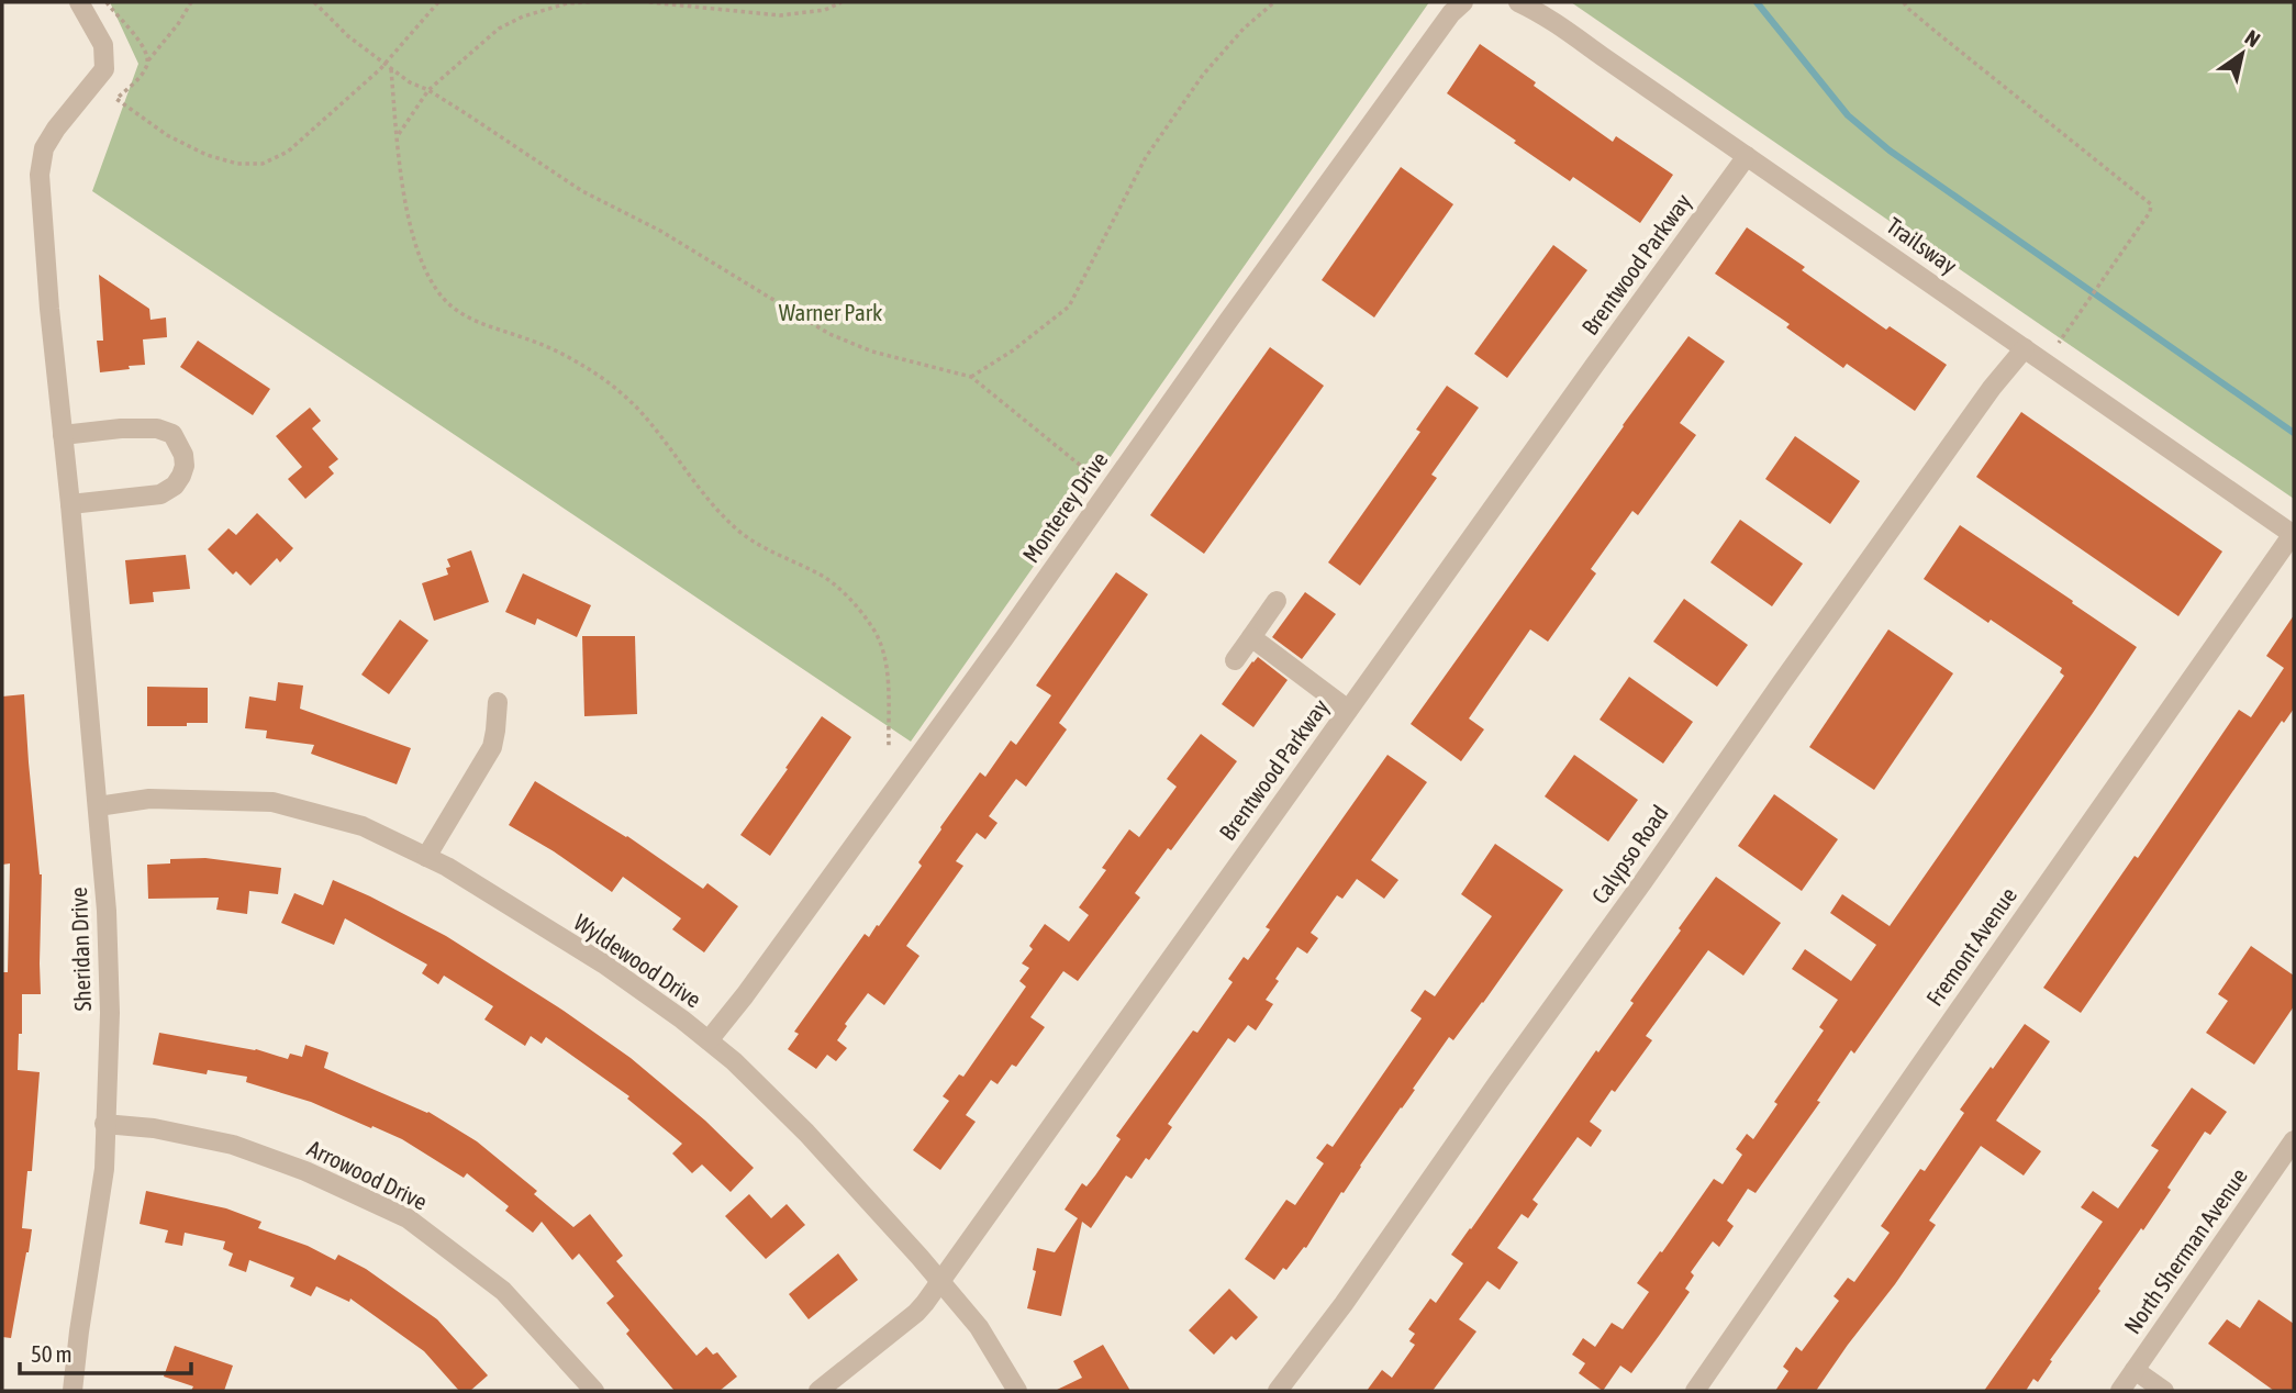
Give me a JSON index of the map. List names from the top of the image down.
{
  "streets": {
    "street": [
      "Trailsway",
      "Brentwood Parkway",
      "Monterey Drive",
      "Calypso Road",
      "Fremont Avenue",
      "Sheridan Drive",
      "Wyldewood Drive",
      "Arrowood Drive",
      "North Sherman Avenue"
    ]
  },
  "crossings": [
    ["Trailsway", "Brentwood Parkway"],
    ["Trailsway", "Calypso Road"],
    ["Trailsway", "Fremont Avenue"],
    ["Brentwood Parkway", "Wyldewood Drive"],
    ["Monterey Drive", "Wyldewood Drive"],
    ["Sheridan Drive", "Wyldewood Drive"],
    ["Sheridan Drive", "Arrowood Drive"]
  ],
  "parks": ["Warner Park"],
  "scale_bar": "50 m",
  "north": "top right"
}
